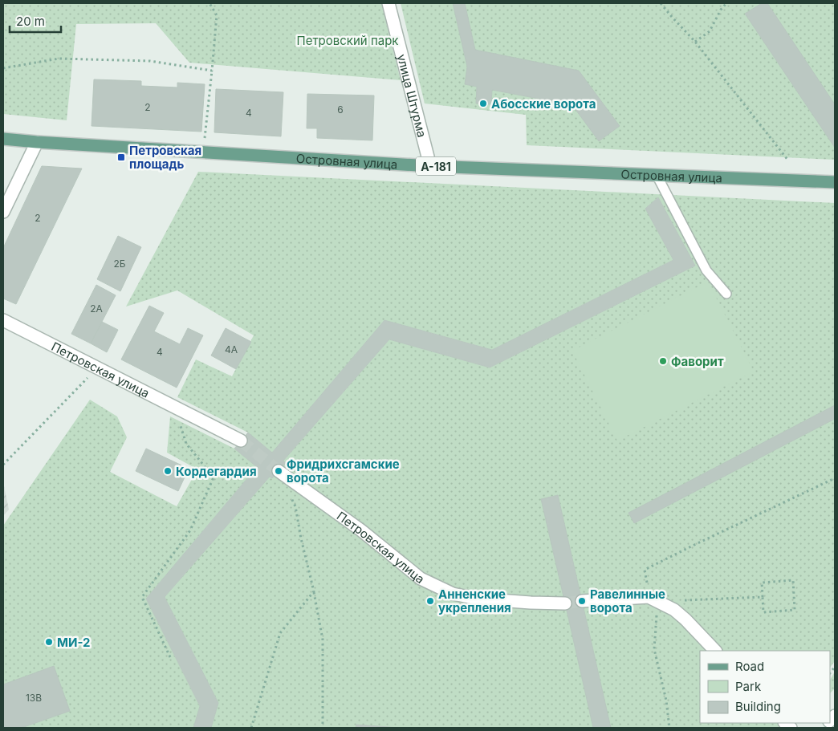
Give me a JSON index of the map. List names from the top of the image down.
{
  "streets": {
    "main road": ["Островная улица", "А-181"],
    "street": ["улица Штурма", "Петровская улица"]
  },
  "crossings": [
    ["улица Штурма", "Островная улица"]
  ],
  "parks": ["Петровский парк"],
  "places": {
    "other": [
      "Абосские ворота",
      "Фаворит",
      "Кордегардия",
      "Фридрихсгамские ворота",
      "Анненские укрепления",
      "Равелинные ворота",
      "МИ-2"
    ],
    "transit": ["Петровская площадь"]
  },
  "house_numbers": [
    "2",
    "6",
    "4",
    "2",
    "2Б",
    "2А",
    "4А",
    "4",
    "13В"
  ],
  "legend": ["Road", "Park", "Building"],
  "scale_bar": "20 m"
}
